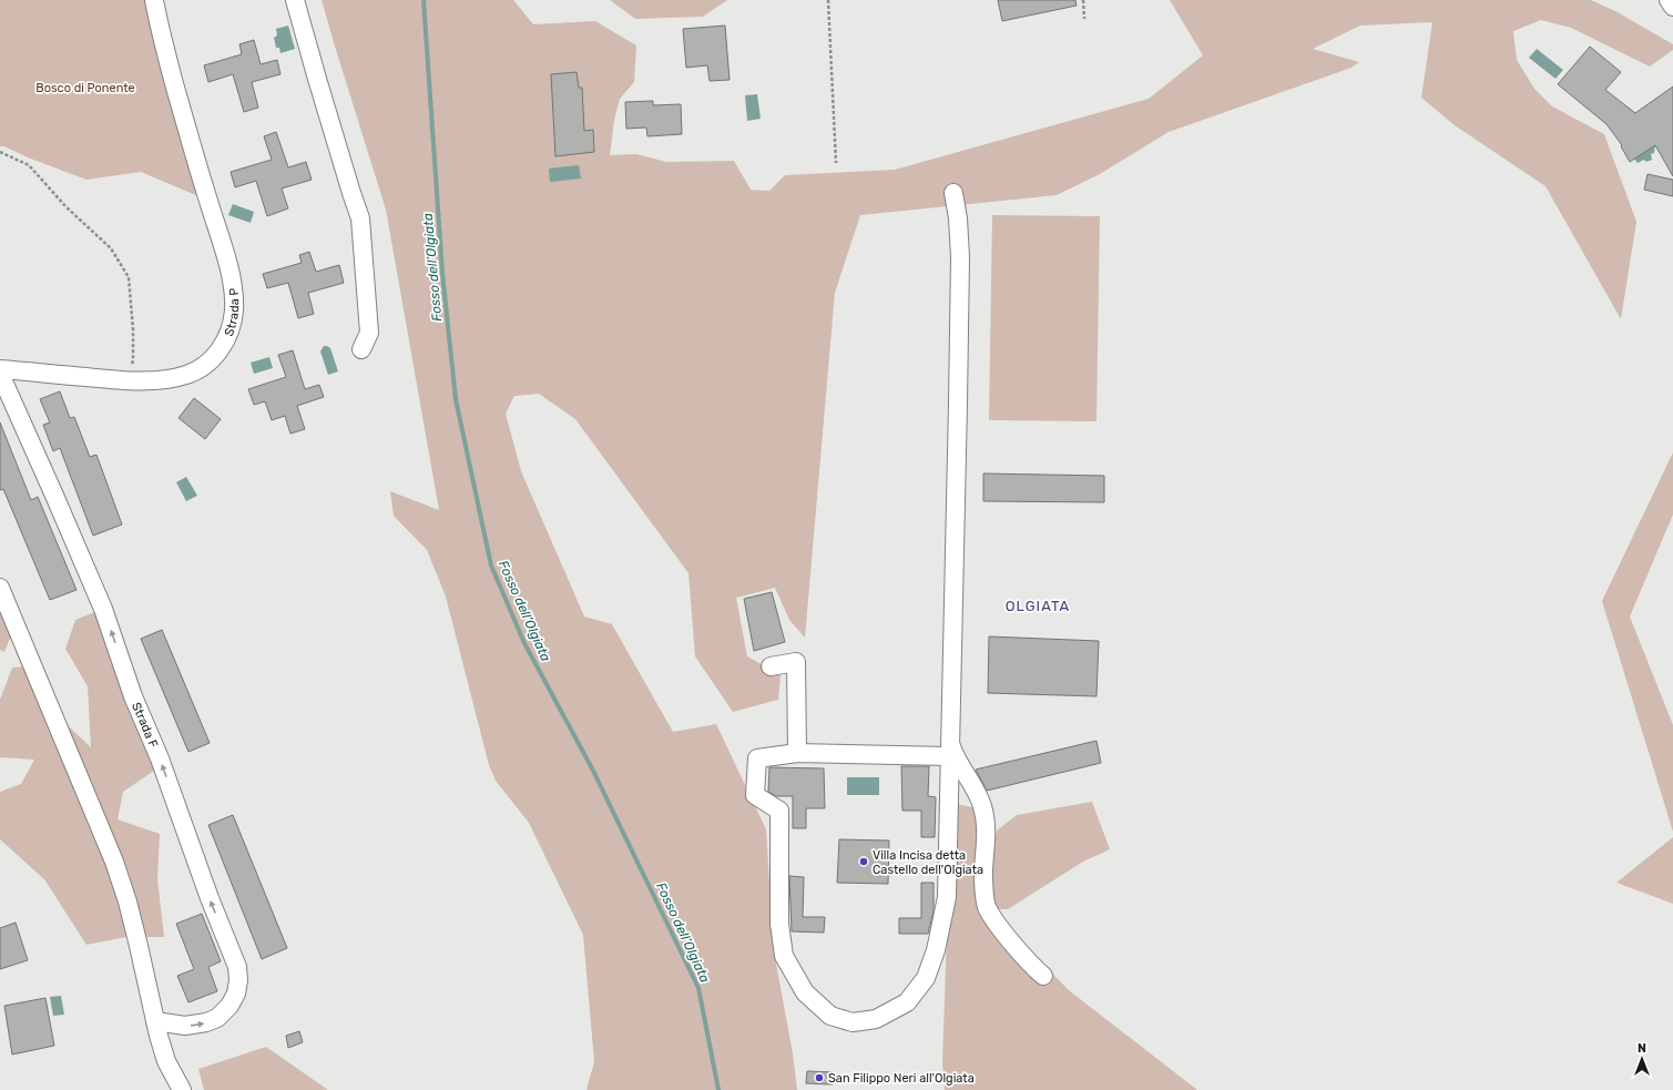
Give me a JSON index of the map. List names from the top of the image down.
{
  "streets": {
    "street": ["Strada P", "Strada F"]
  },
  "districts": ["OLGIATA"],
  "water": ["Fosso dell’Olgiata"],
  "parks": ["Bosco di Ponente"],
  "places": ["Villa Incisa detta Castello dell'Olgiata", "San Filippo Neri all'Olgiata"],
  "north": "top"
}
